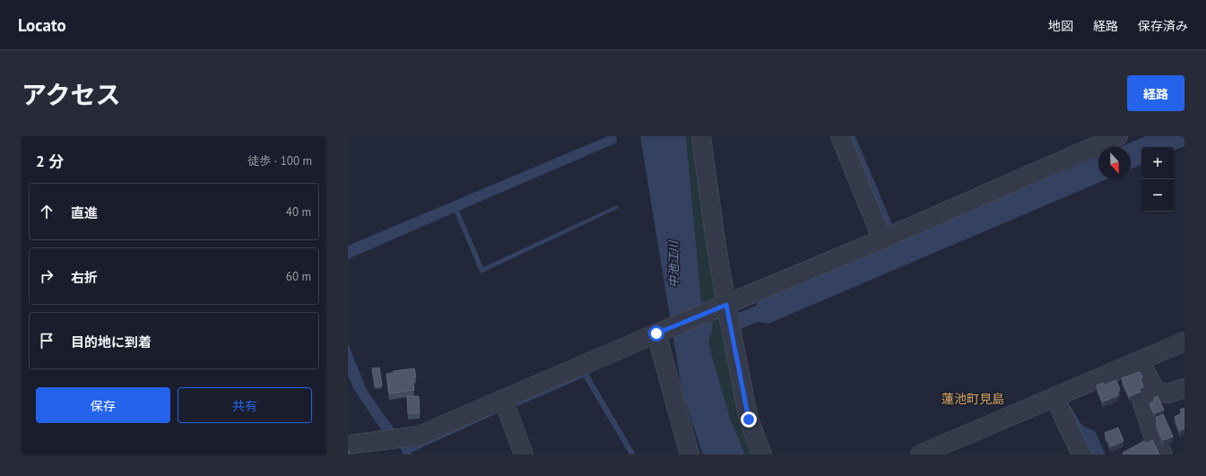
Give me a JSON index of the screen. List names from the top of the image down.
{
  "districts": ["蓮池町見島"],
  "water": ["中池江川"],
  "north": "bottom",
  "page": {
    "header": "Locato",
    "nav": ["地図", "経路", "保存済み"],
    "title": "アクセス",
    "buttons": [
      "経路",
      ["保存", "共有"]
    ],
    "heading": ["2 分", "徒歩 · 100 m"],
    "map_buttons": ["+", "−"],
    "list": [
      ["直進", "40 m"],
      ["右折", "60 m"],
      "目的地に到着"
    ]
  }
}
